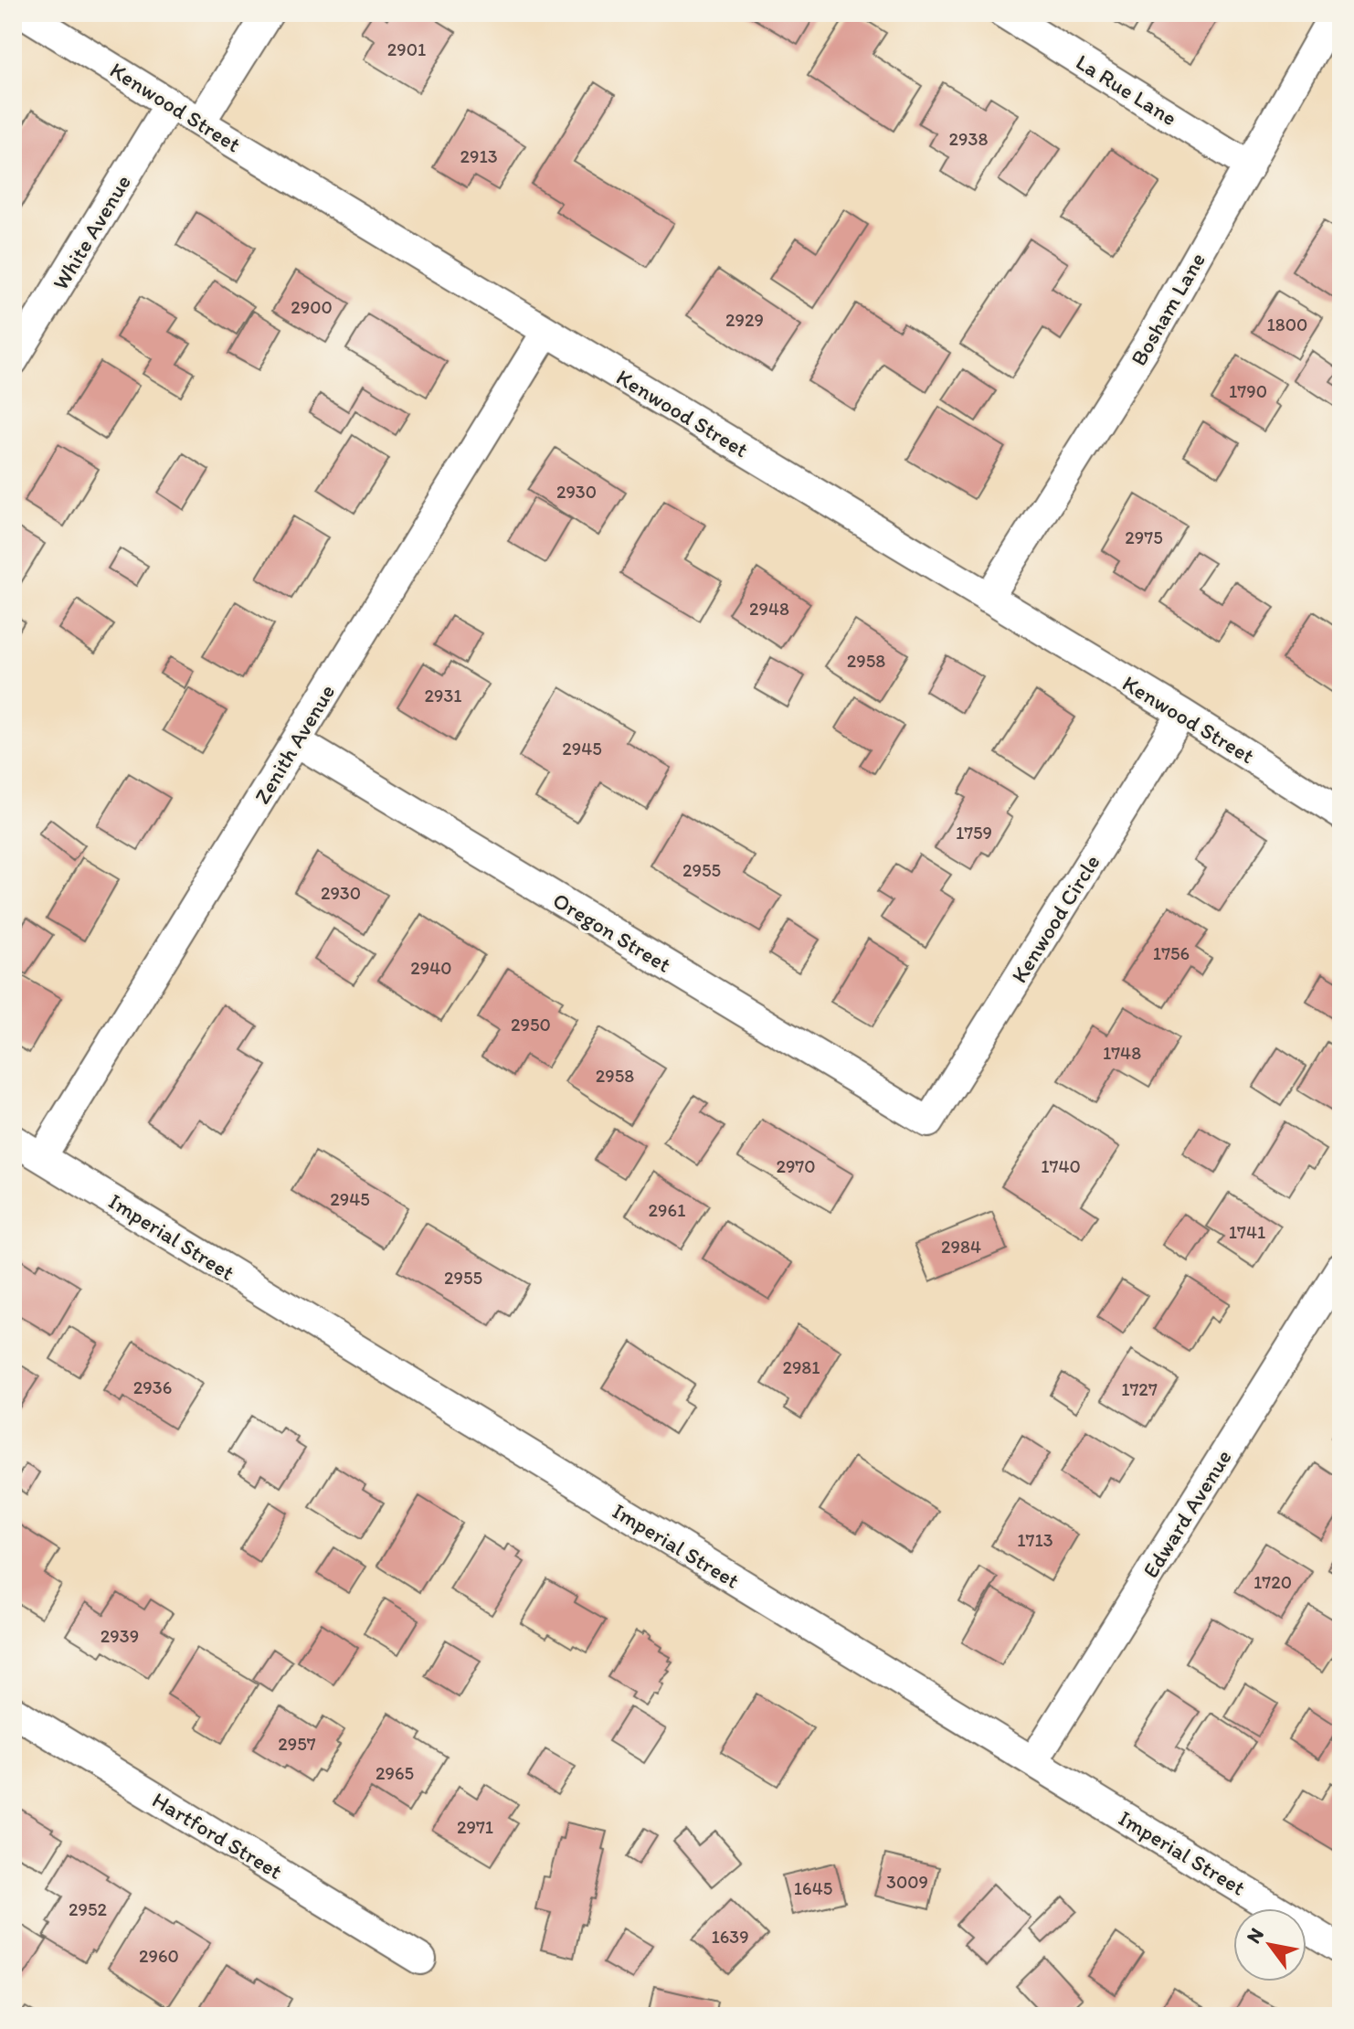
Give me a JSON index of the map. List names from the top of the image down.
{
  "streets": {
    "street": [
      "La Rue Lane",
      "Kenwood Street",
      "White Avenue",
      "Bosham Lane",
      "Zenith Avenue",
      "Kenwood Circle",
      "Oregon Street",
      "Imperial Street",
      "Edward Avenue",
      "Hartford Street"
    ]
  },
  "crossings": [
    ["La Rue Lane", "Bosham Lane"],
    ["Kenwood Street", "White Avenue"],
    ["Kenwood Street", "Bosham Lane"],
    ["Kenwood Street", "Zenith Avenue"],
    ["Kenwood Street", "Kenwood Circle"],
    ["Zenith Avenue", "Oregon Street"],
    ["Zenith Avenue", "Imperial Street"],
    ["Kenwood Circle", "Oregon Street"],
    ["Imperial Street", "Edward Avenue"]
  ],
  "house_numbers": [
    "2901",
    "2938",
    "2913",
    "2900",
    "2929",
    "1800",
    "1790",
    "2930",
    "2975",
    "2948",
    "2958",
    "2931",
    "2945",
    "1759",
    "2955",
    "2930",
    "1756",
    "2940",
    "2950",
    "1748",
    "2958",
    "2970",
    "1740",
    "2945",
    "2961",
    "1741",
    "2984",
    "2955",
    "2981",
    "2936",
    "1727",
    "1713",
    "1720",
    "2939",
    "2957",
    "2965",
    "2971",
    "3009",
    "1645",
    "2952",
    "1639",
    "2960"
  ],
  "north": "top left"
}
